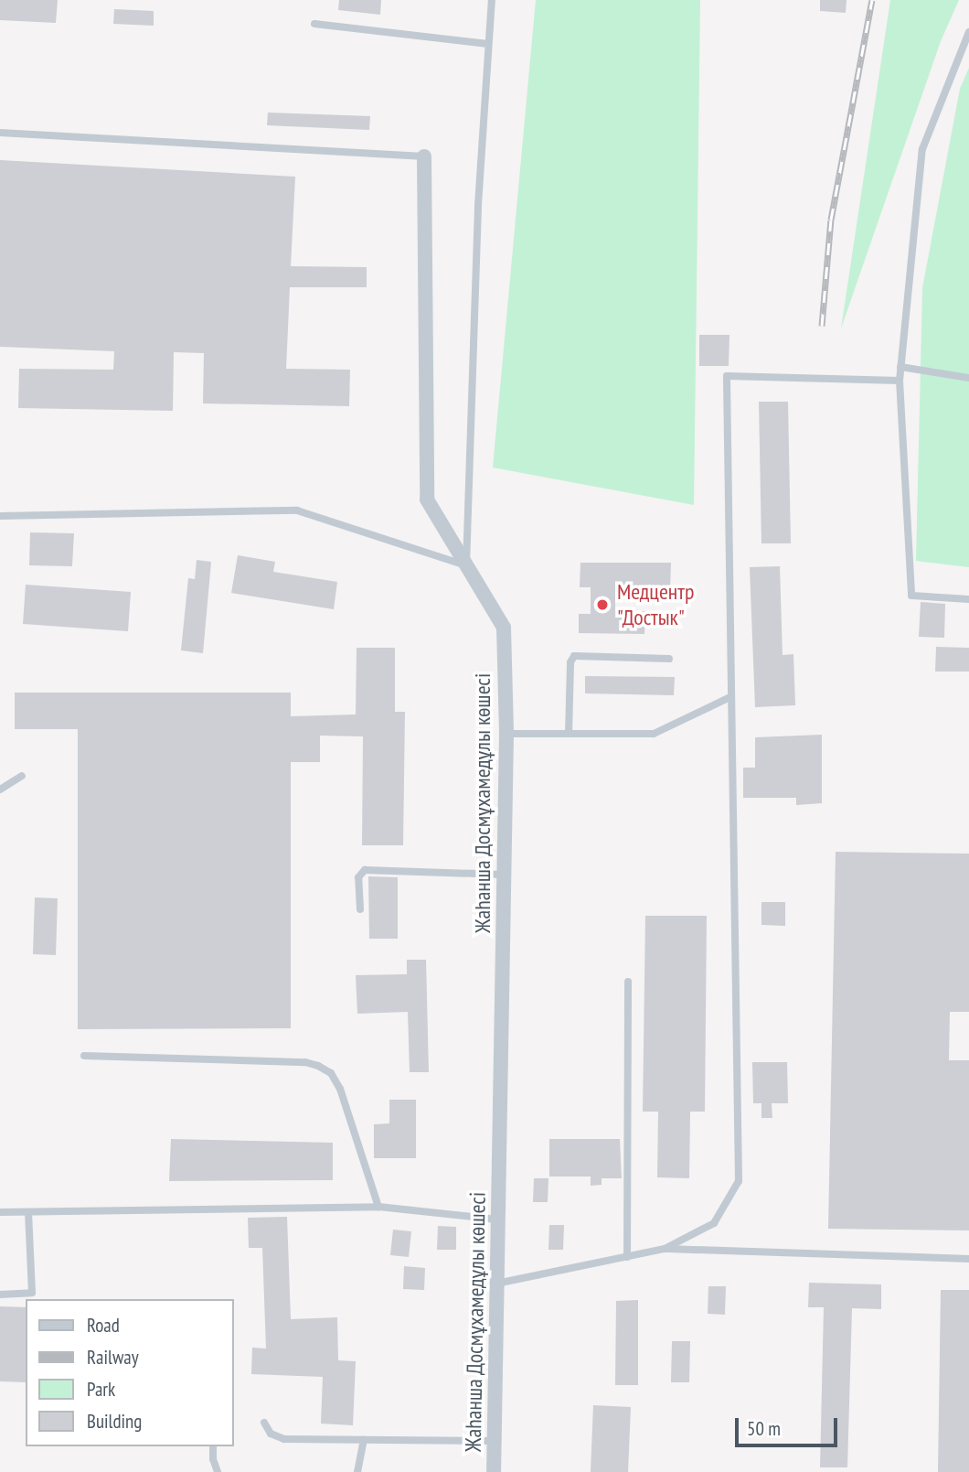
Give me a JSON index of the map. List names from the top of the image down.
{
  "streets": {
    "street": ["Жаһанша Досмұхамедұлы көшесі"]
  },
  "places": ["Медцентр \"Достык\""],
  "legend": [
    "Road",
    "Railway",
    "Park",
    "Building"
  ],
  "scale_bar": "50 m"
}
